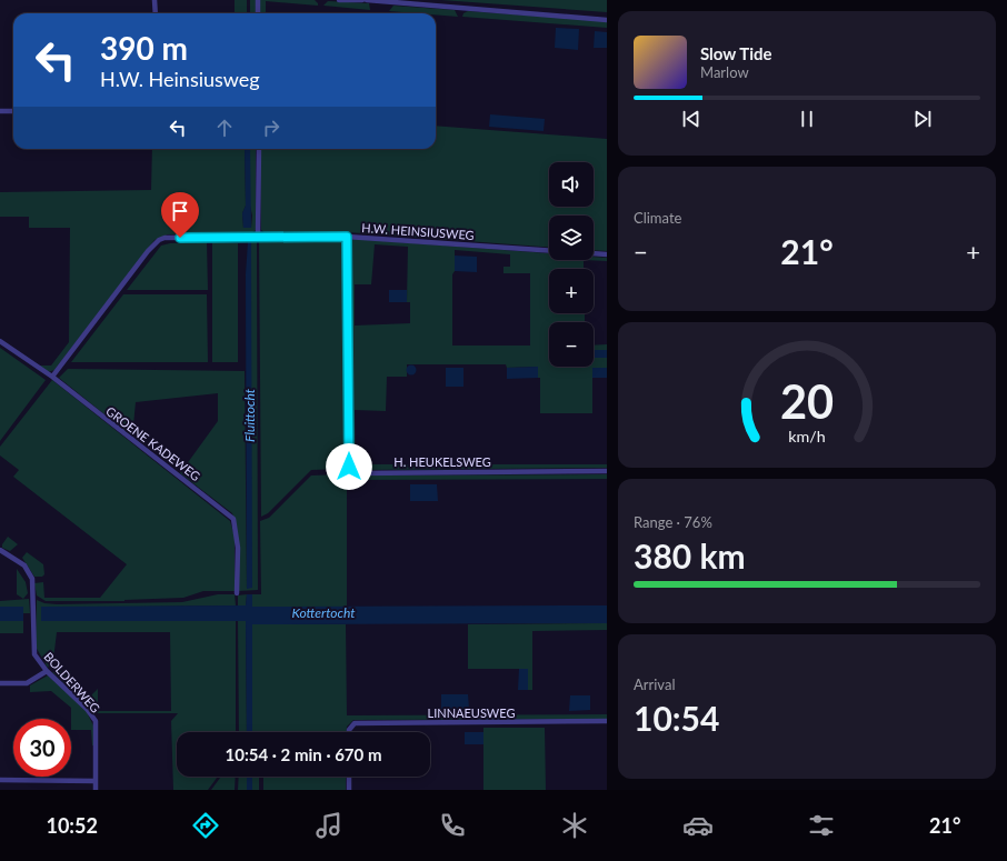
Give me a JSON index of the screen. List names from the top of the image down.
{
  "streets": {
    "street": [
      "H.W. HEINSIUSWEG",
      "GROENE KADEWEG",
      "H. HEUKELSWEG",
      "BOLDERWEG",
      "LINNAEUSWEG"
    ]
  },
  "crossings": [
    ["H.W. HEINSIUSWEG", "GROENE KADEWEG"],
    ["H.W. HEINSIUSWEG", "H. HEUKELSWEG"]
  ],
  "water": ["Fluittocht", "Kottertocht"],
  "page": {
    "turn": ["390 m", "H.W. Heinsiusweg"],
    "song": ["Slow Tide", "Marlow"],
    "map_buttons": ["+", "−"],
    "tile": [
      "Climate",
      ["Range · 76%", "380 km"],
      ["Arrival", "10:54"]
    ],
    "heat": ["−", "21°", "+"],
    "limit": "30",
    "trip": "10:54 · 2 min · 670 m",
    "tabs": ["10:52", "21°"],
    "gauge": ["20", "km/h"]
  }
}
